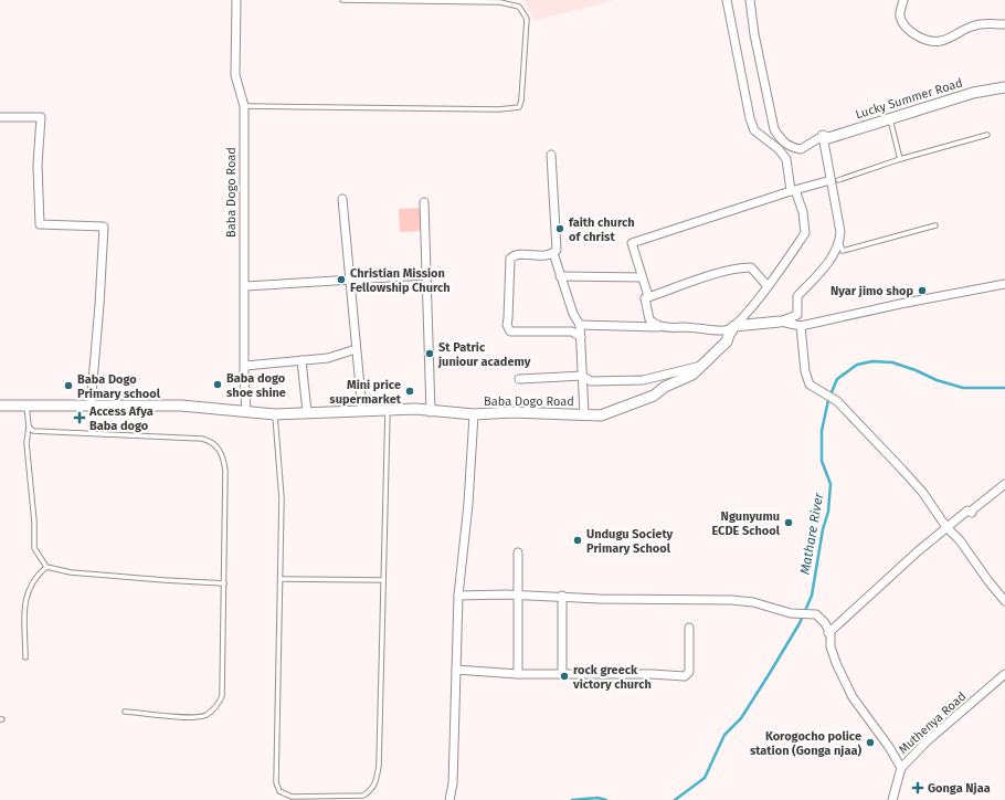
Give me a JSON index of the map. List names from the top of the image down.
{
  "streets": {
    "street": ["Lucky Summer Road", "Baba Dogo Road", "Muthenya Road"]
  },
  "water": ["Mathare River"],
  "places": {
    "other": [
      "faith church of christ",
      "Christian Mission Fellowship Church",
      "Nyar jimo shop",
      "St Patric juniour academy",
      "Baba dogo shoe shine",
      "Baba Dogo Primary school",
      "Mini price supermarket",
      "Ngunyumu ECDE School",
      "Undugu Society Primary School",
      "rock greeck victory church",
      "Korogocho police station (Gonga njaa)"
    ],
    "health": ["Access Afya Baba dogo", "Gonga Njaa"]
  }
}
